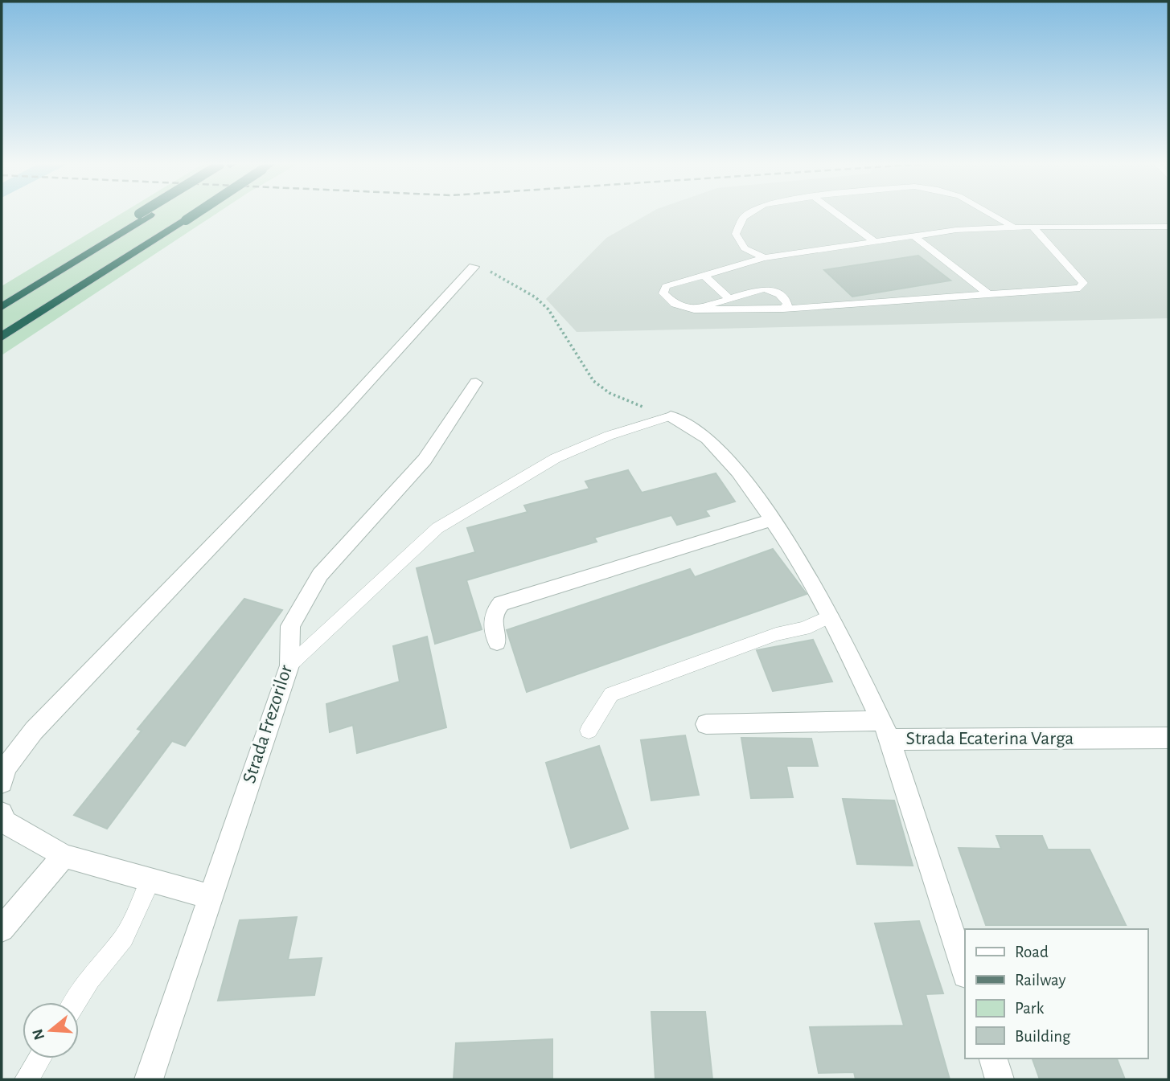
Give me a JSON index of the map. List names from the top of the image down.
{
  "streets": {
    "street": ["Strada Frezorilor", "Strada Ecaterina Varga"]
  },
  "legend": [
    "Road",
    "Railway",
    "Park",
    "Building"
  ],
  "north": "left"
}
